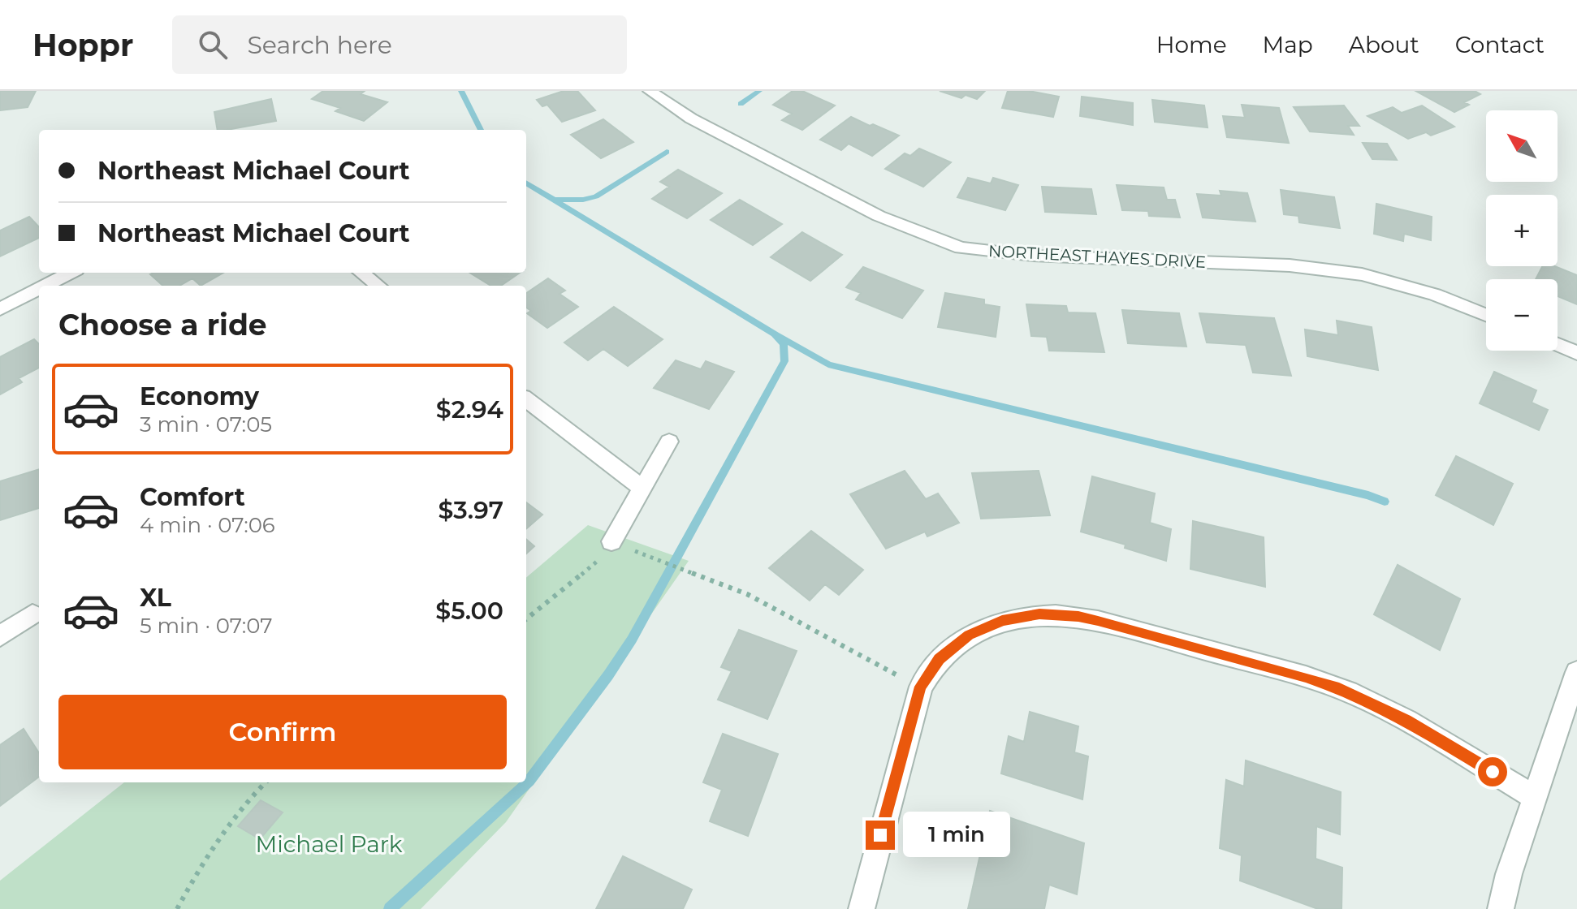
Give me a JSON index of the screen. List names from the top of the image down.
{
  "streets": {
    "street": ["NORTHEAST HAYES DRIVE"]
  },
  "parks": ["Michael Park"],
  "north": "top left",
  "page": {
    "header": "Hoppr",
    "search": "Search here",
    "nav": [
      "Home",
      "Map",
      "About",
      "Contact"
    ],
    "map_buttons": ["+", "−"],
    "banner": ["Northeast Michael Court", "Northeast Michael Court"],
    "heading": "Choose a ride",
    "list": [
      {
        "name": "Economy",
        "note": "3 min · 07:05",
        "value": "$2.94"
      },
      {
        "name": "Comfort",
        "note": "4 min · 07:06",
        "value": "$3.97"
      },
      {
        "name": "XL",
        "note": "5 min · 07:07",
        "value": "$5.00"
      }
    ],
    "buttons": "Confirm",
    "bubble": "1 min"
  }
}
